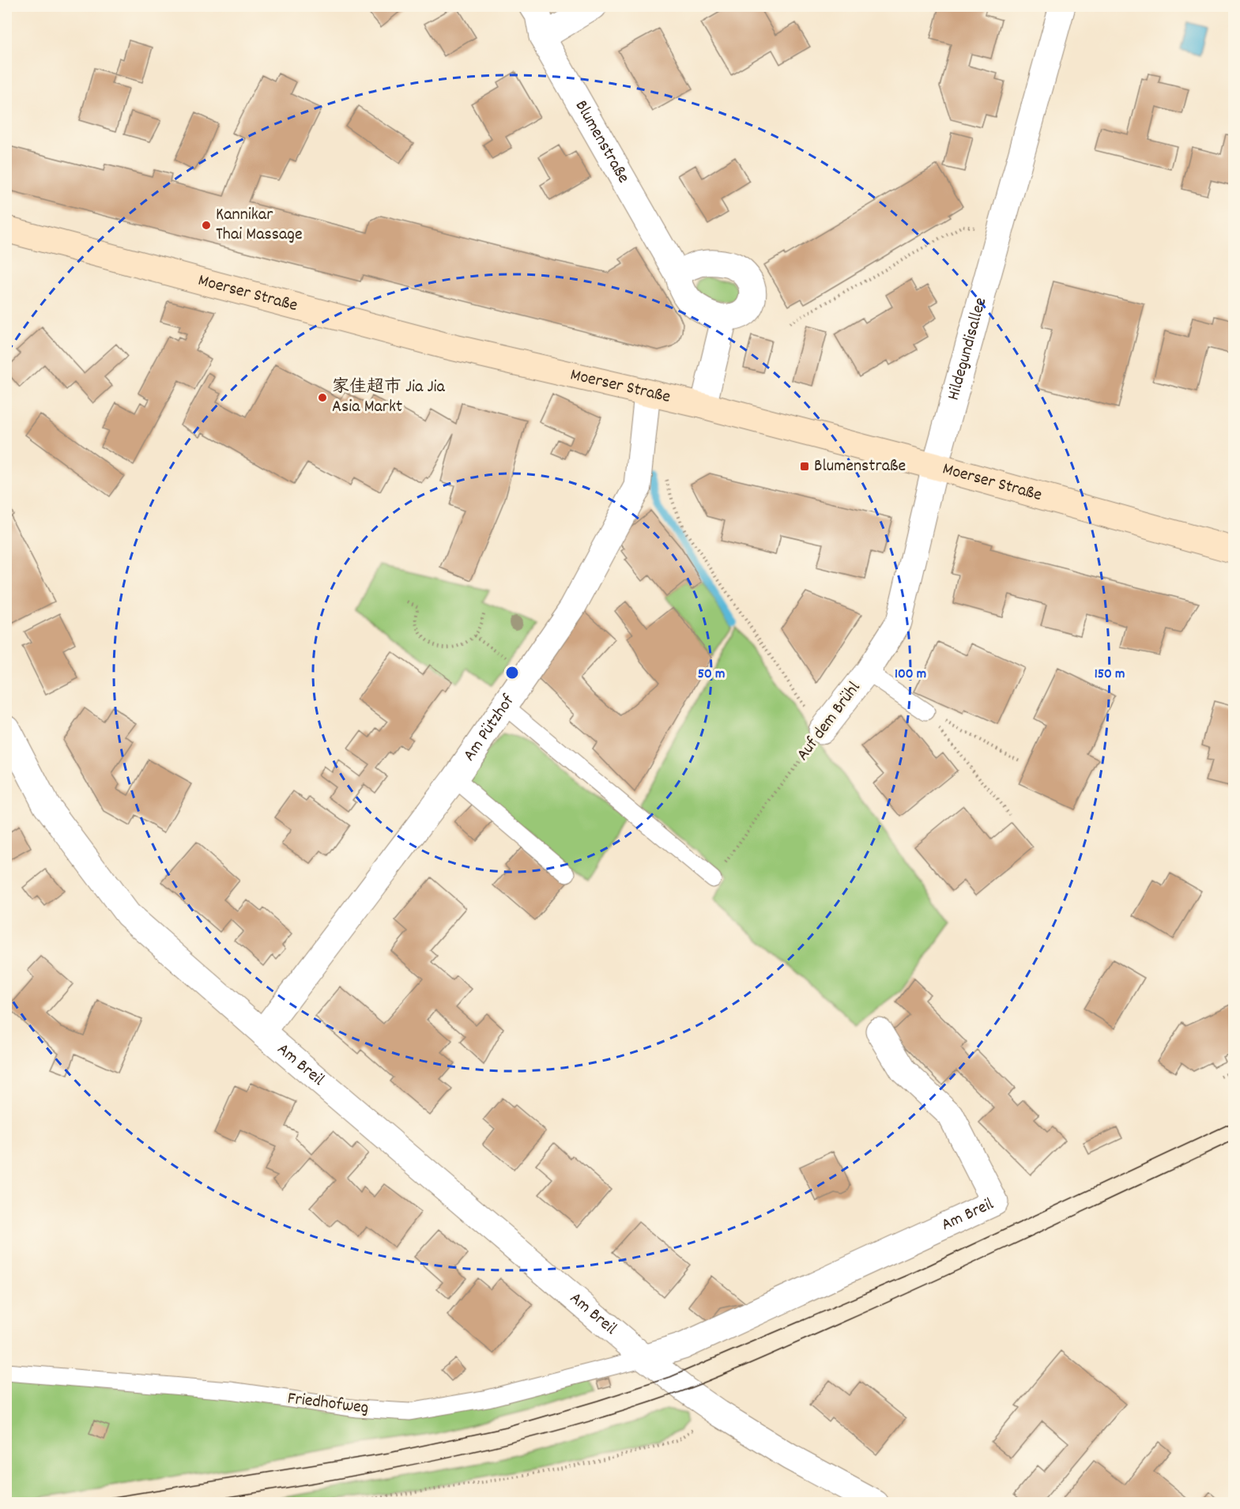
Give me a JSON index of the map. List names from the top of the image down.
{
  "streets": {
    "main road": ["Moerser Straße"],
    "street": [
      "Blumenstraße",
      "Hildegundisallee",
      "Auf dem Brühl",
      "Am Pützhof",
      "Am Breil"
    ],
    "lane": ["Friedhofweg"]
  },
  "crossings": [
    ["Moerser Straße", "Hildegundisallee"],
    ["Moerser Straße", "Auf dem Brühl"],
    ["Moerser Straße", "Am Pützhof"],
    ["Hildegundisallee", "Auf dem Brühl"],
    ["Am Pützhof", "Am Breil"],
    ["Am Breil", "Friedhofweg"]
  ],
  "places": {
    "other": ["Kannikar Thai Massage", "家佳超市 Jia Jia Asia Markt"],
    "transit": ["Blumenstraße"]
  },
  "rings": ["50 m", "100 m", "150 m"]
}
